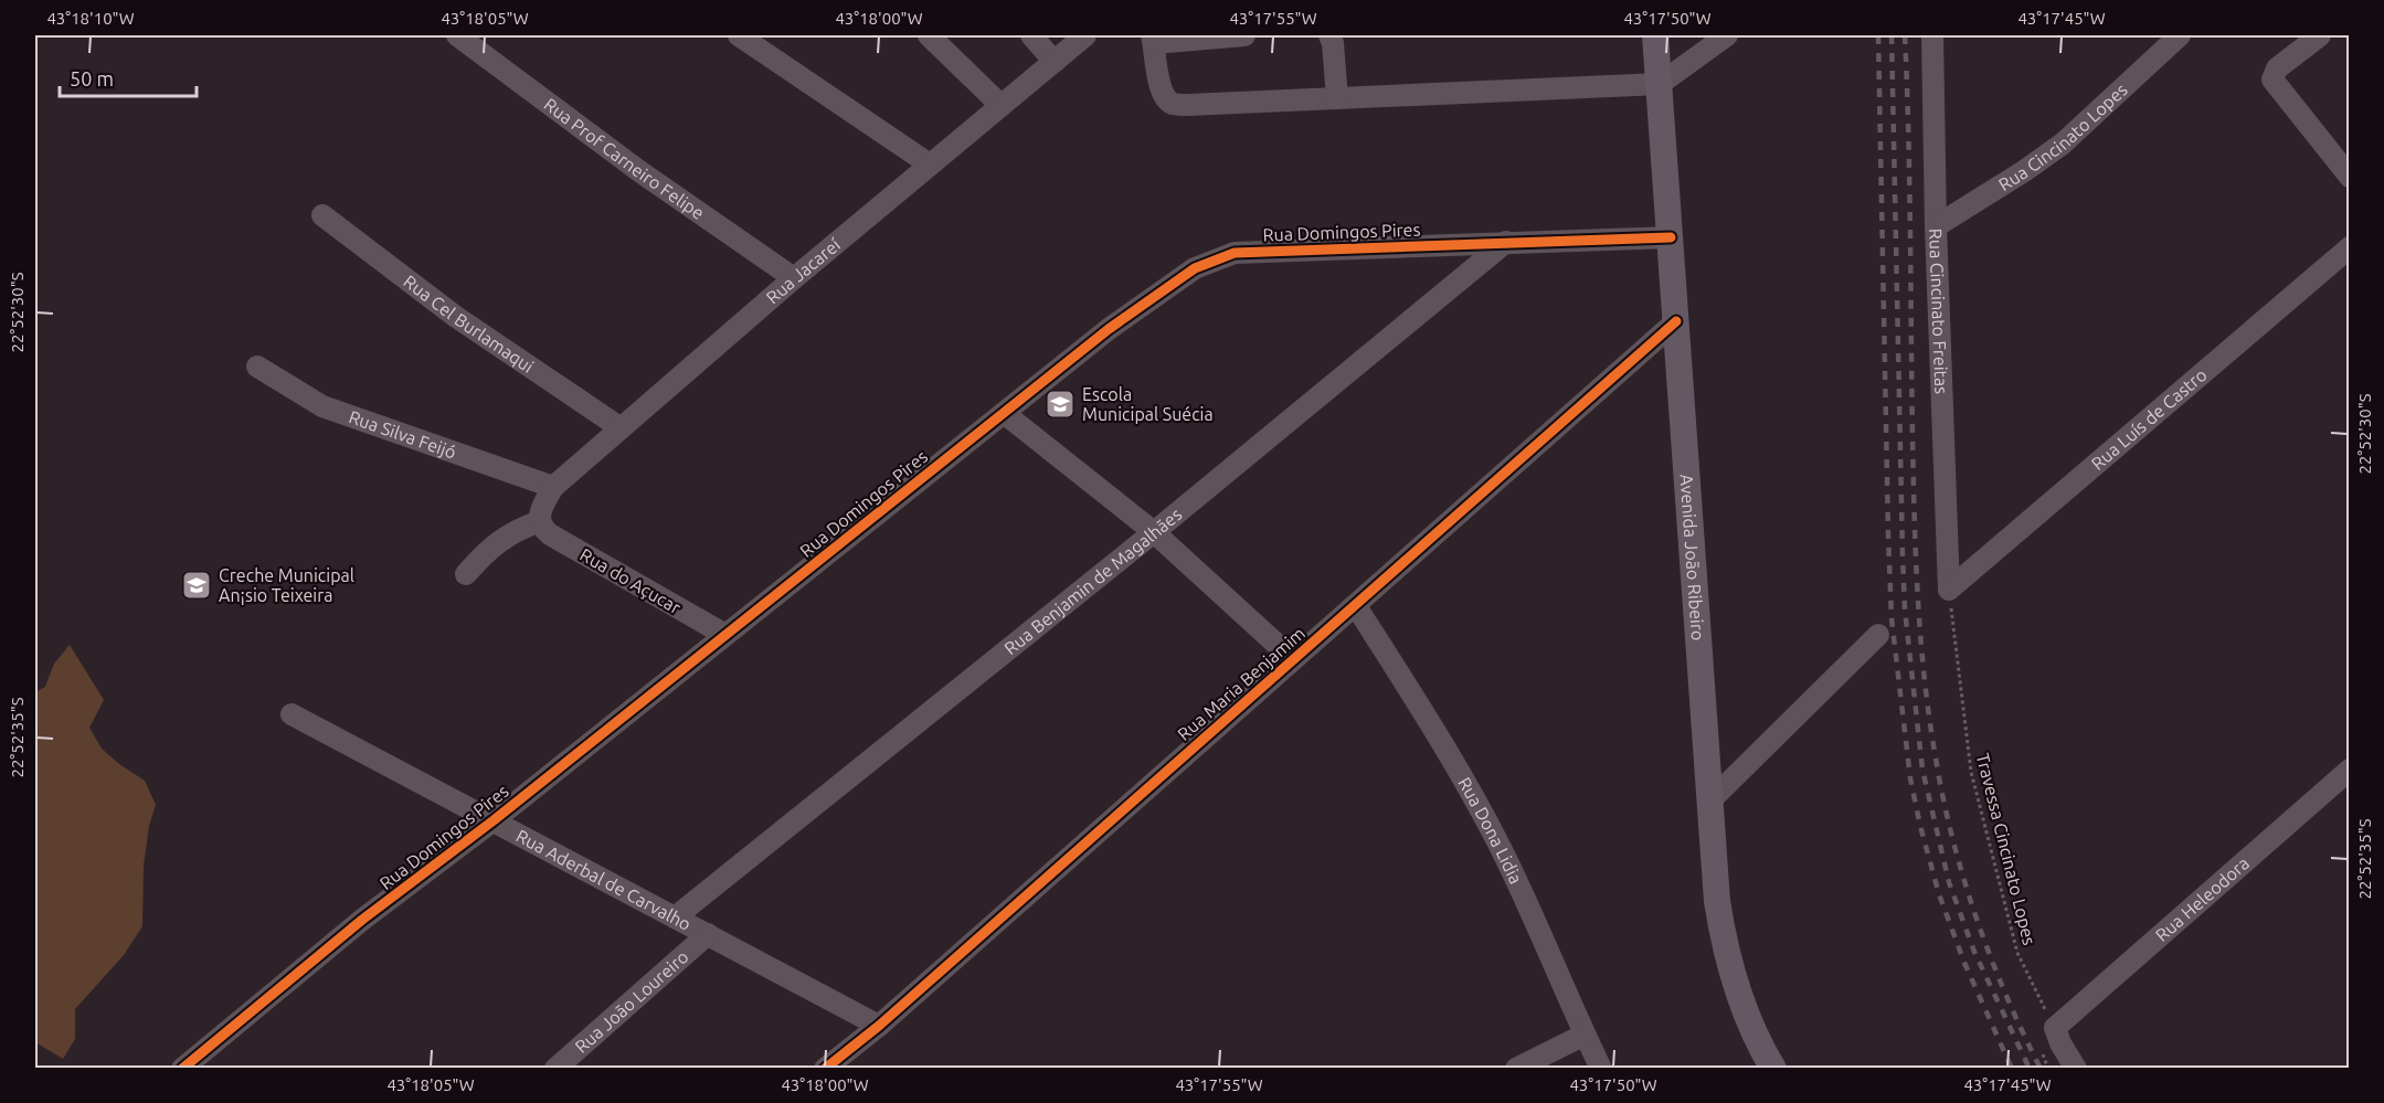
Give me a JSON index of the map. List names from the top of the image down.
{
  "streets": {
    "main road": ["Avenida João Ribeiro"],
    "street": [
      "Rua Cincinato Lopes",
      "Rua Prof Carneiro Felipe",
      "Rua Domingos Pires",
      "Rua Jacareí",
      "Rua Cincinato Freitas",
      "Rua Cel Burlamaqui",
      "Rua Luís de Castro",
      "Rua Silva Feijó",
      "Rua do Açucar",
      "Rua Benjamin de Magalhães",
      "Rua Maria Benjamim",
      "Rua Dona Lidia",
      "Rua Aderbal de Carvalho",
      "Rua Heleodora",
      "Rua João Loureiro"
    ],
    "path": ["Travessa Cincinato Lopes"]
  },
  "crossings": [
    ["Rua Cincinato Lopes", "Rua Cincinato Freitas"],
    ["Rua Prof Carneiro Felipe", "Rua Jacareí"],
    ["Rua Domingos Pires", "Avenida João Ribeiro"],
    ["Rua Domingos Pires", "Rua do Açucar"],
    ["Rua Domingos Pires", "Rua Benjamin de Magalhães"],
    ["Rua Domingos Pires", "Rua Aderbal de Carvalho"],
    ["Rua Jacareí", "Rua Cel Burlamaqui"],
    ["Rua Jacareí", "Rua Silva Feijó"],
    ["Rua Jacareí", "Rua do Açucar"],
    ["Rua Cincinato Freitas", "Rua Luís de Castro"],
    ["Rua Cincinato Freitas", "Travessa Cincinato Lopes"],
    ["Rua Luís de Castro", "Travessa Cincinato Lopes"],
    ["Avenida João Ribeiro", "Rua Maria Benjamim"],
    ["Rua Benjamin de Magalhães", "Rua Aderbal de Carvalho"],
    ["Rua Maria Benjamim", "Rua Dona Lidia"],
    ["Rua Maria Benjamim", "Rua Aderbal de Carvalho"],
    ["Travessa Cincinato Lopes", "Rua Heleodora"],
    ["Rua Aderbal de Carvalho", "Rua João Loureiro"]
  ],
  "places": {
    "school or university": ["Escola Municipal Suécia", "Creche Municipal An¡sio Teixeira"]
  },
  "scale_bar": "50 m",
  "coordinates": [
    "43°18'10\"W",
    "43°18'05\"W",
    "43°18'00\"W",
    "43°17'55\"W",
    "43°17'50\"W",
    "43°17'45\"W",
    "22°52'30\"S",
    "22°52'35\"S"
  ]
}
